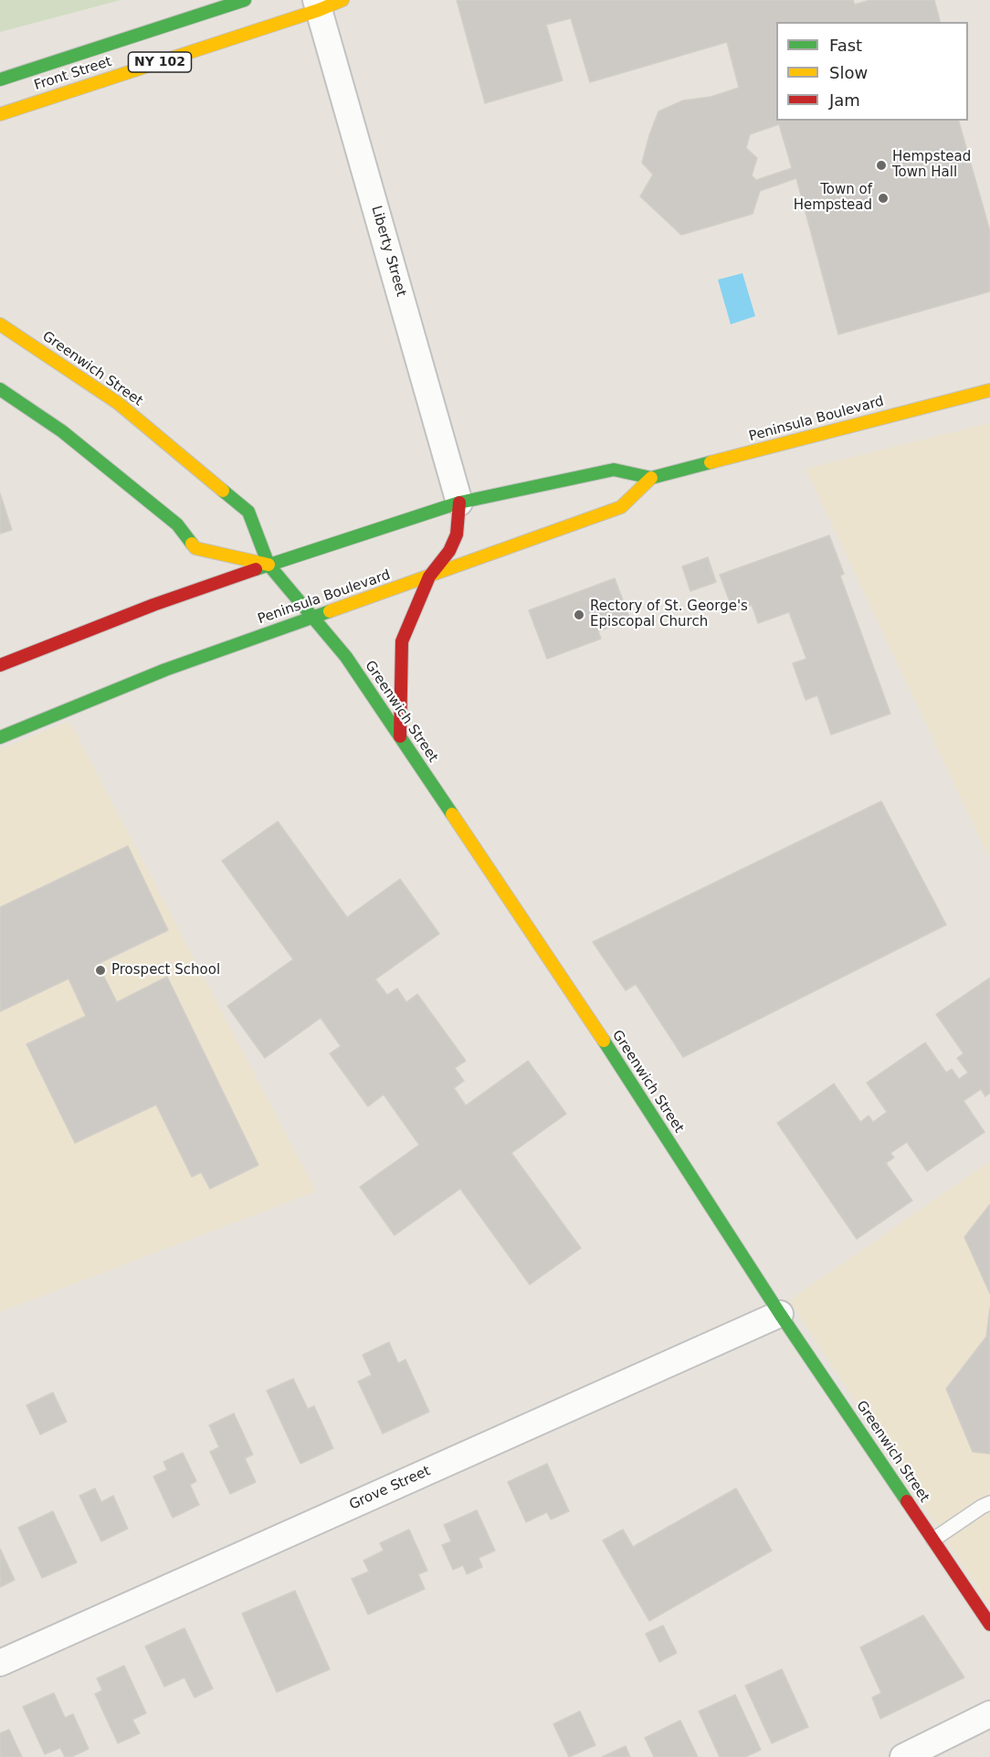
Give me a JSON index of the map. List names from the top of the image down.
{
  "streets": {
    "main road": [
      "NY 102",
      "Front Street",
      "Greenwich Street",
      "Peninsula Boulevard"
    ],
    "street": ["Liberty Street", "Grove Street"]
  },
  "crossings": [
    ["Front Street", "Liberty Street"],
    ["Liberty Street", "Peninsula Boulevard"],
    ["Greenwich Street", "Peninsula Boulevard"],
    ["Greenwich Street", "Grove Street"]
  ],
  "places": [
    "Hempstead Town Hall",
    "Town of Hempstead",
    "Rectory of St. George's Episcopal Church",
    "Prospect School"
  ],
  "legend": ["Fast", "Slow", "Jam"]
}
